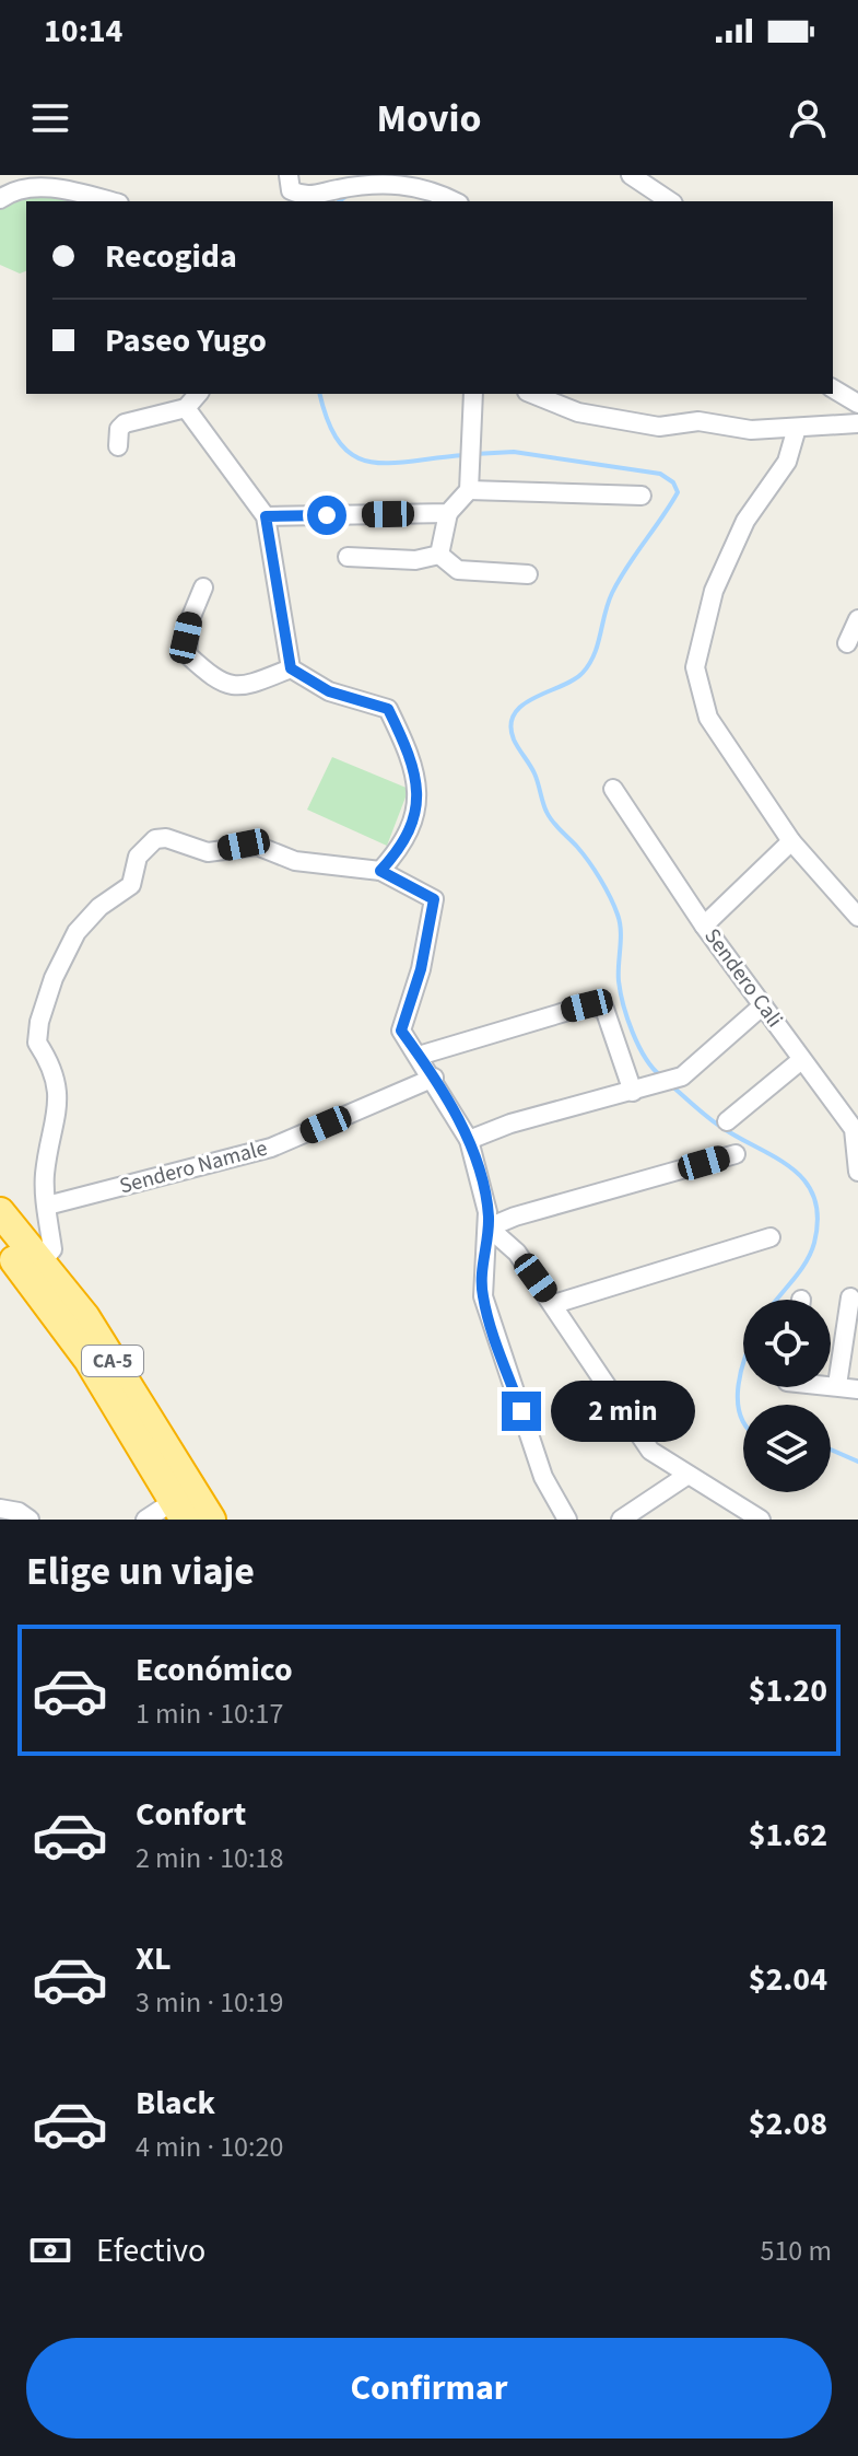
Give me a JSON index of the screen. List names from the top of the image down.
{
  "streets": {
    "highway": ["CA-5"],
    "street": ["Sendero Cali", "Sendero Namale"]
  },
  "page": {
    "status": "10:14",
    "header": "Movio",
    "banner": ["Recogida", "Paseo Yugo"],
    "bubble": "2 min",
    "heading": "Elige un viaje",
    "list": [
      {
        "name": "Económico",
        "note": "1 min · 10:17",
        "value": "$1.20"
      },
      {
        "name": "Confort",
        "note": "2 min · 10:18",
        "value": "$1.62"
      },
      {
        "name": "XL",
        "note": "3 min · 10:19",
        "value": "$2.04"
      },
      {
        "name": "Black",
        "note": "4 min · 10:20",
        "value": "$2.08"
      }
    ],
    "pay": ["Efectivo", "510 m"],
    "buttons": "Confirmar"
  }
}
